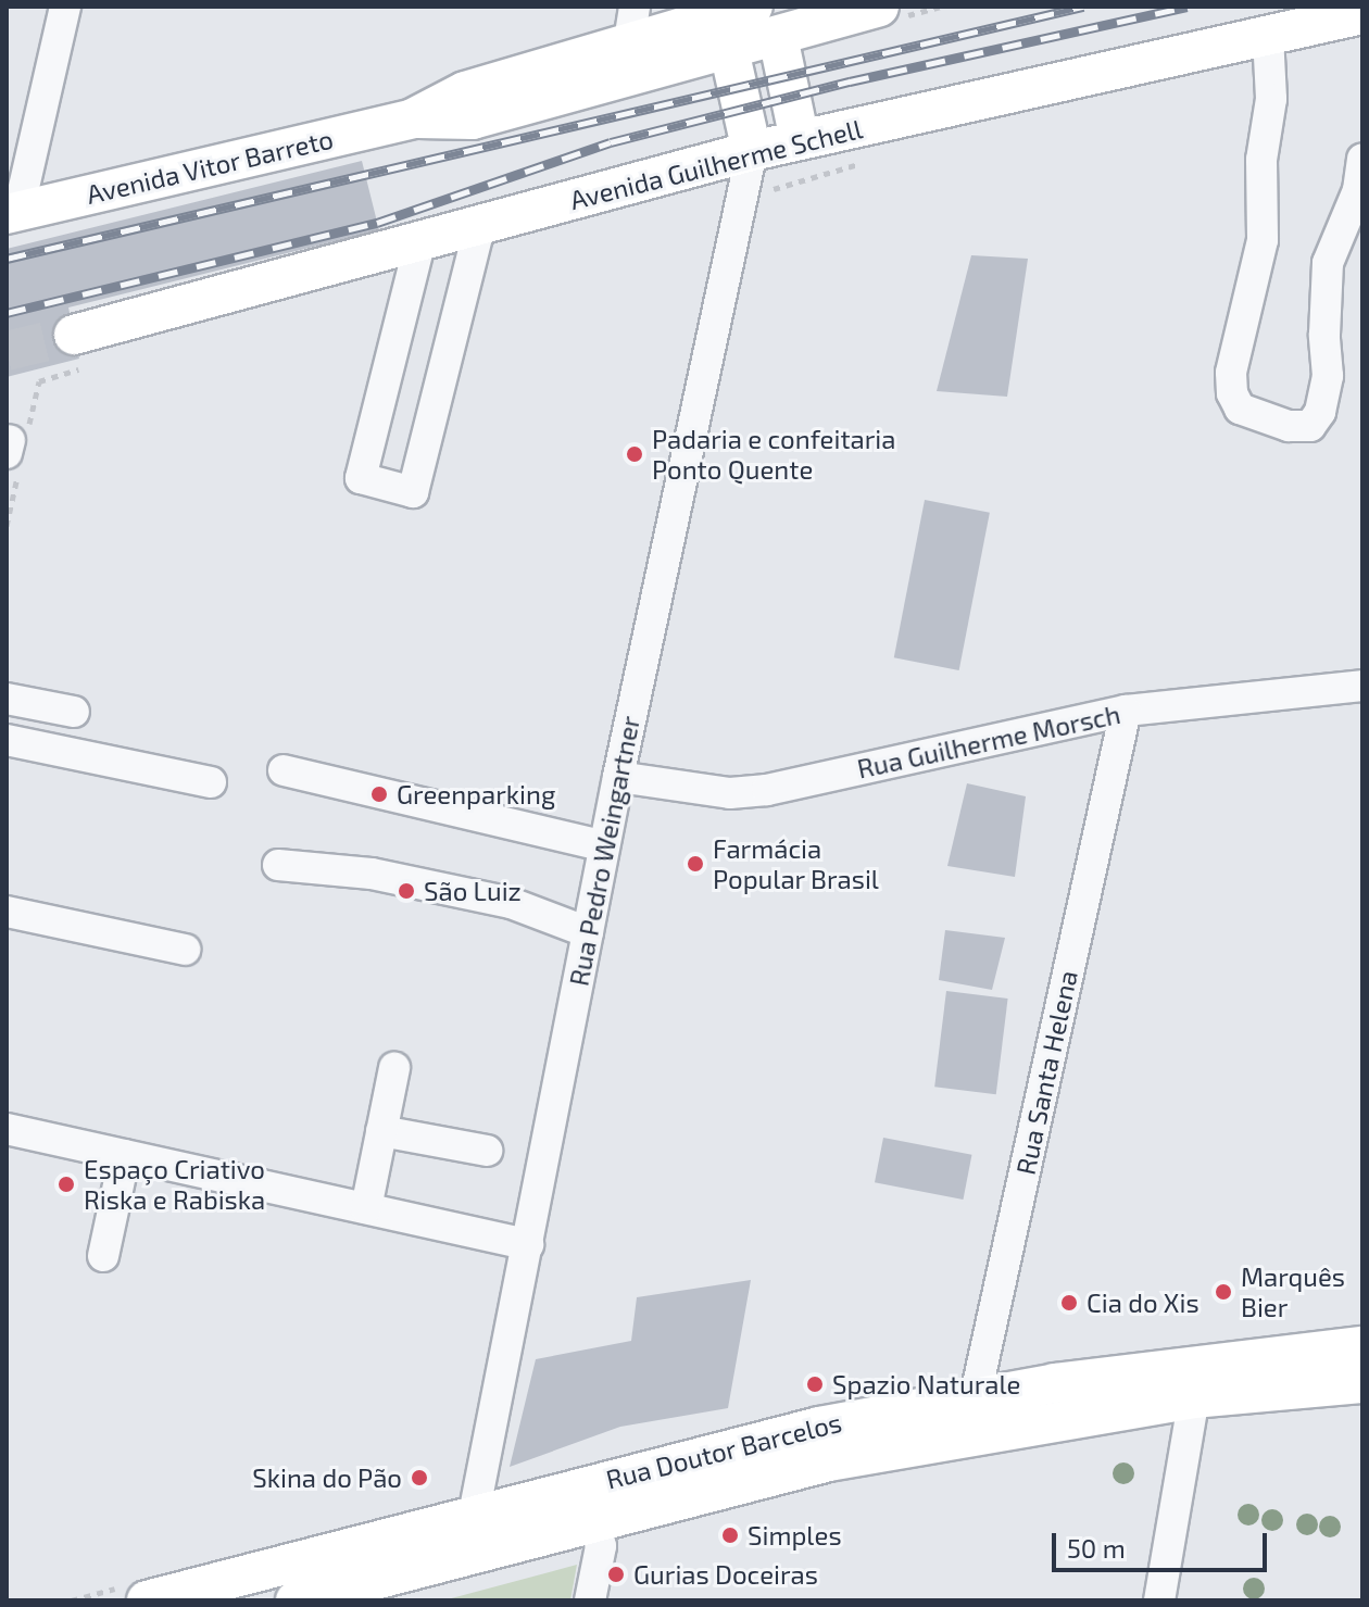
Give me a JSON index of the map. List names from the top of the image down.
{
  "streets": {
    "main road": ["Avenida Guilherme Schell", "Avenida Vitor Barreto", "Rua Doutor Barcelos"],
    "street": ["Rua Guilherme Morsch", "Rua Pedro Weingartner", "Rua Santa Helena"]
  },
  "crossings": [
    ["Avenida Guilherme Schell", "Rua Pedro Weingartner"],
    ["Rua Guilherme Morsch", "Rua Pedro Weingartner"],
    ["Rua Guilherme Morsch", "Rua Santa Helena"],
    ["Rua Pedro Weingartner", "Rua Doutor Barcelos"],
    ["Rua Santa Helena", "Rua Doutor Barcelos"]
  ],
  "places": [
    "Padaria e confeitaria Ponto Quente",
    "Greenparking",
    "Farmácia Popular Brasil",
    "São Luiz",
    "Espaço Criativo Riska e Rabiska",
    "Marquês Bier",
    "Cia do Xis",
    "Spazio Naturale",
    "Skina do Pão",
    "Simples",
    "Gurias Doceiras"
  ],
  "scale_bar": "50 m"
}
